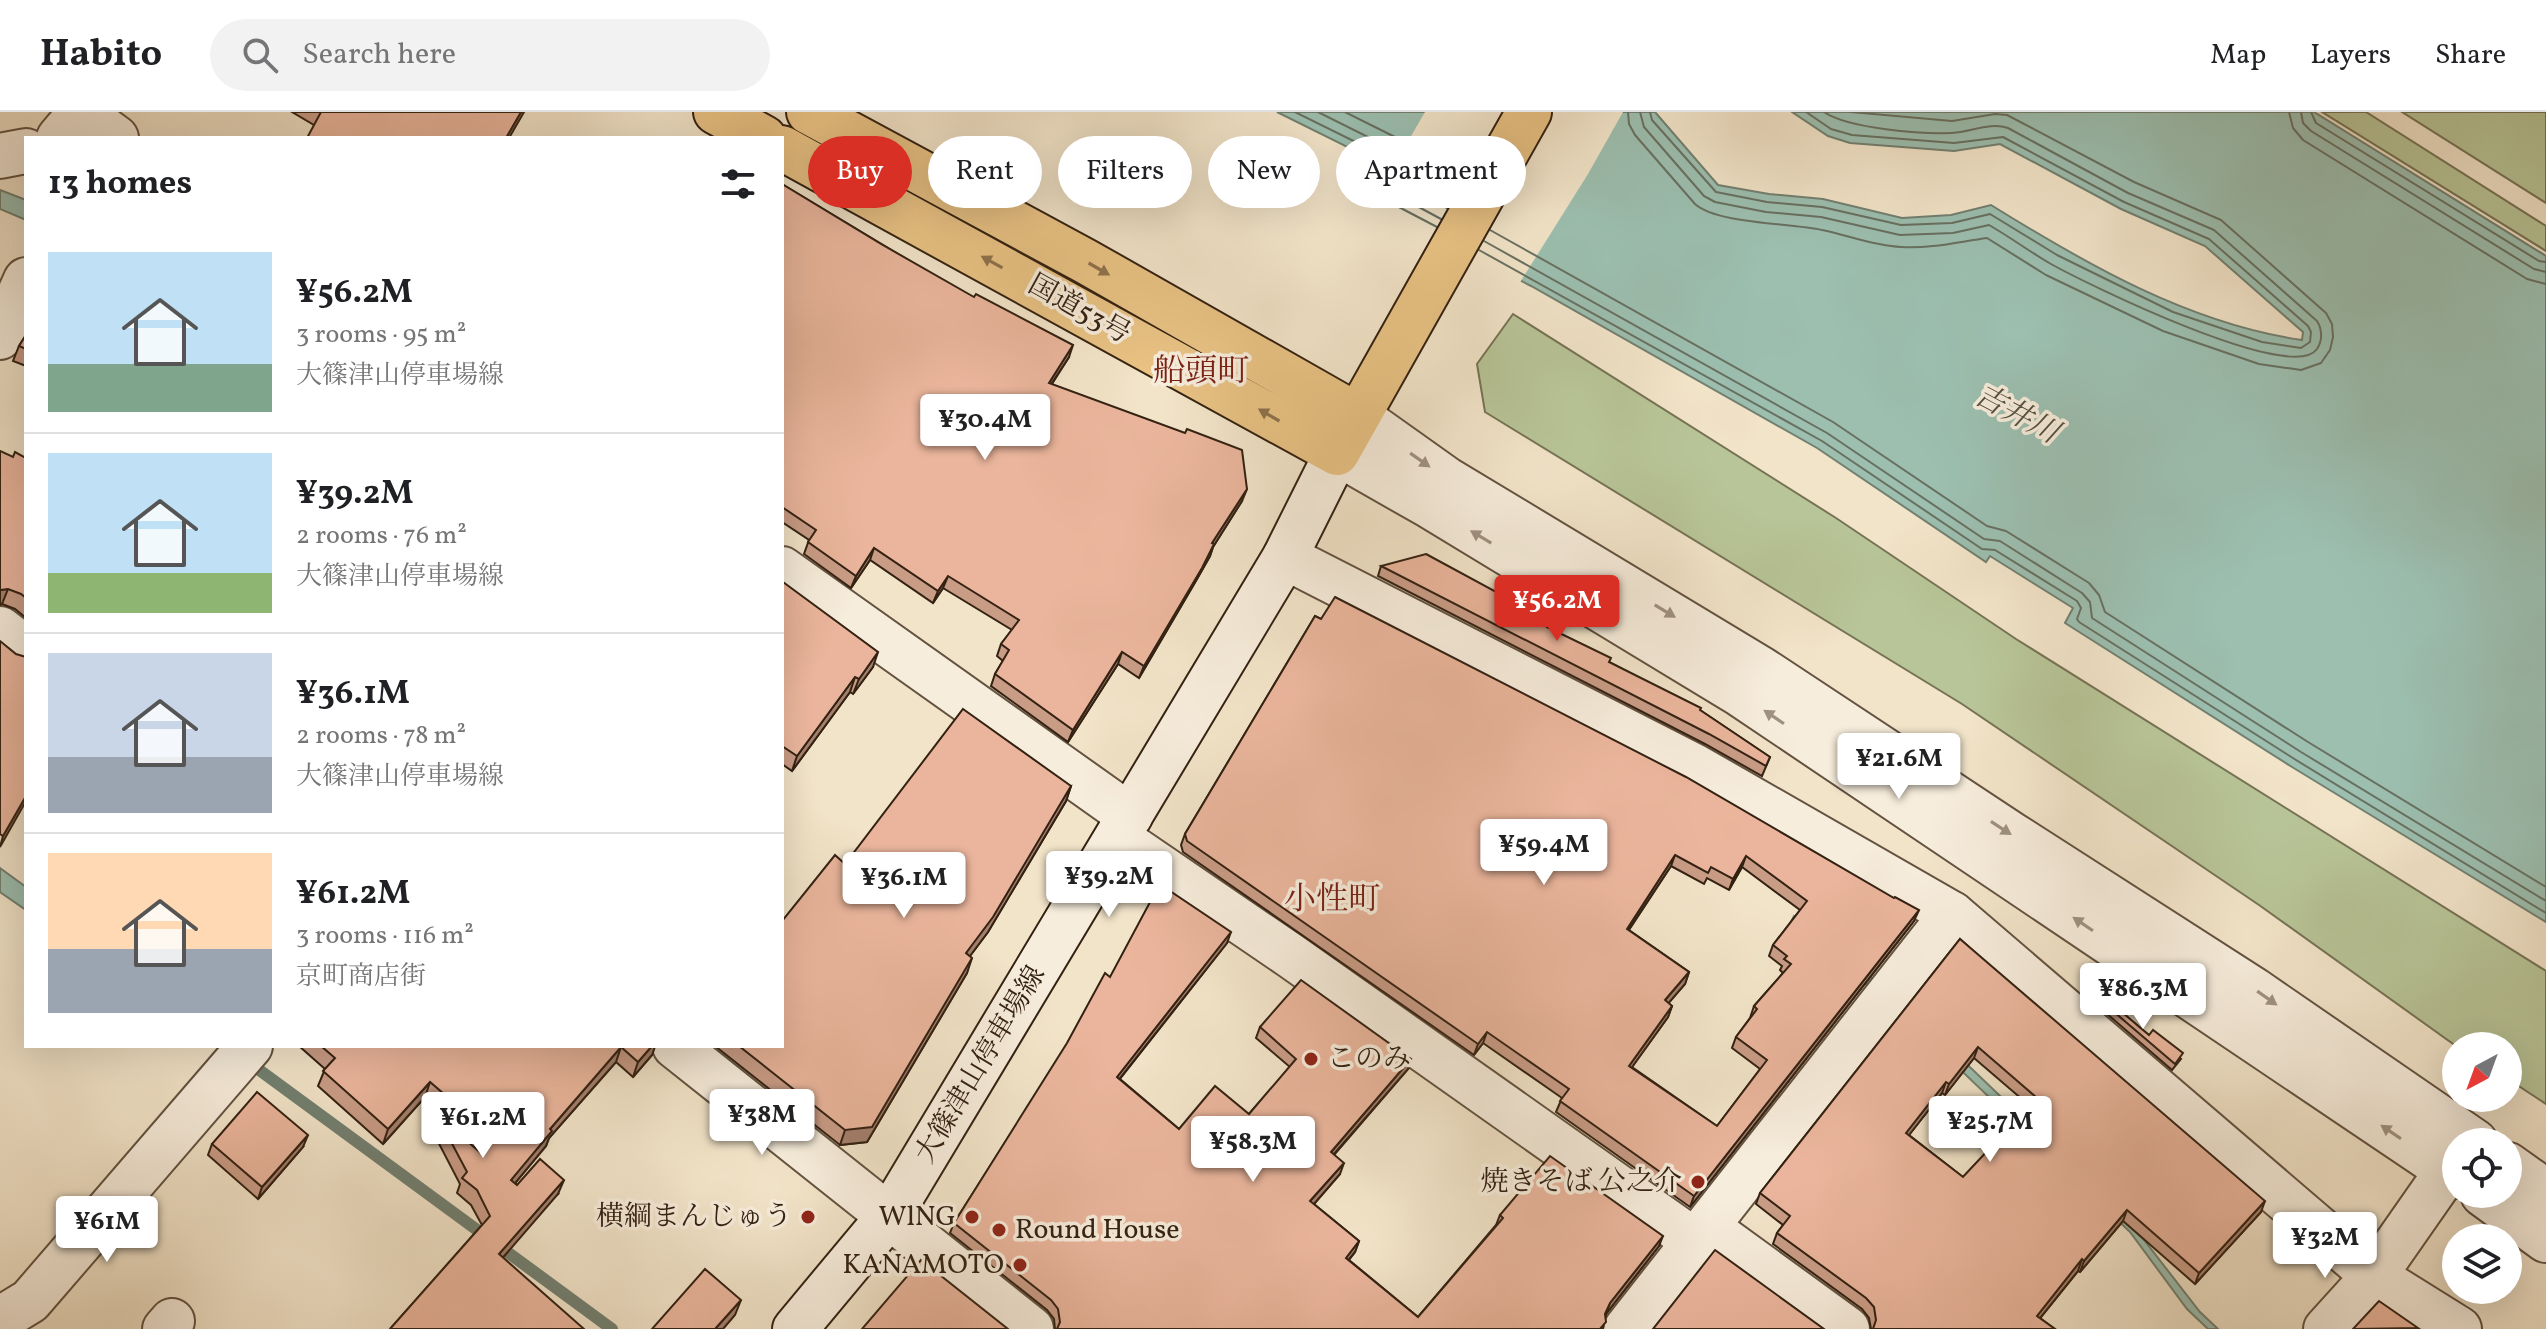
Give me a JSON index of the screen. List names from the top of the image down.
{
  "streets": {
    "highway": ["国道53号"],
    "street": ["大篠津山停車場線"]
  },
  "crossings": [
    ["国道53号", "大篠津山停車場線"]
  ],
  "districts": ["船頭町", "小性町"],
  "water": ["吉井川"],
  "places": [
    "このみ",
    "焼きそば 公之介",
    "横綱まんじゅう",
    "WlNG",
    "Round House",
    "KANAMOTO"
  ],
  "north": "bottom left",
  "page": {
    "header": "Habito",
    "search": "Search here",
    "nav": ["Map", "Layers", "Share"],
    "chip": [
      "Buy",
      "Rent",
      "Filters",
      "New",
      "Apartment"
    ],
    "heading": "13 homes",
    "list": [
      {
        "name": "¥56.2M",
        "note": "3 rooms · 95 m² · 大篠津山停車場線"
      },
      {
        "name": "¥39.2M",
        "note": "2 rooms · 76 m² · 大篠津山停車場線"
      },
      {
        "name": "¥36.1M",
        "note": "2 rooms · 78 m² · 大篠津山停車場線"
      },
      {
        "name": "¥61.2M",
        "note": "3 rooms · 116 m² · 京町商店街"
      }
    ],
    "price": [
      "¥30.4M",
      "¥56.2M",
      "¥21.6M",
      "¥59.4M",
      "¥39.2M",
      "¥36.1M",
      "¥86.3M",
      "¥38M",
      "¥61.2M",
      "¥25.7M",
      "¥58.3M",
      "¥61M",
      "¥32M"
    ]
  }
}
